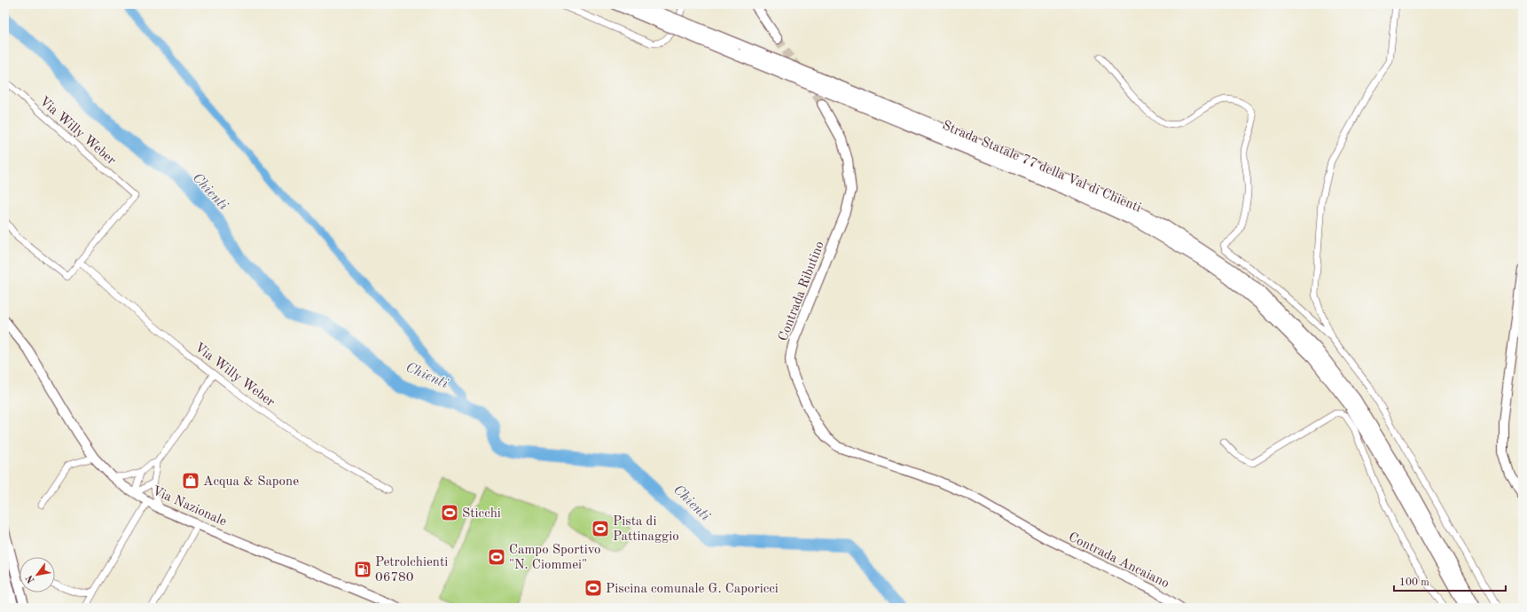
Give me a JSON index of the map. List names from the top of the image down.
{
  "streets": {
    "highway": ["Strada Statale 77 della Val di Chienti"],
    "street": [
      "Via Willy Weber",
      "Contrada Ributino",
      "Via Nazionale",
      "Contrada Ancaiano"
    ]
  },
  "crossings": [
    ["Contrada Ributino", "Contrada Ancaiano"]
  ],
  "water": ["Chienti"],
  "places": {
    "shop": ["Acqua & Sapone"],
    "sports": [
      "Sticchi",
      "Pista di Pattinaggio",
      "Campo Sportivo \"N. Ciommei\"",
      "Piscina comunale G. Caporicci"
    ],
    "fuel station": ["Petrolchienti 06780"]
  },
  "scale_bar": "100 m",
  "north": "bottom left"
}
